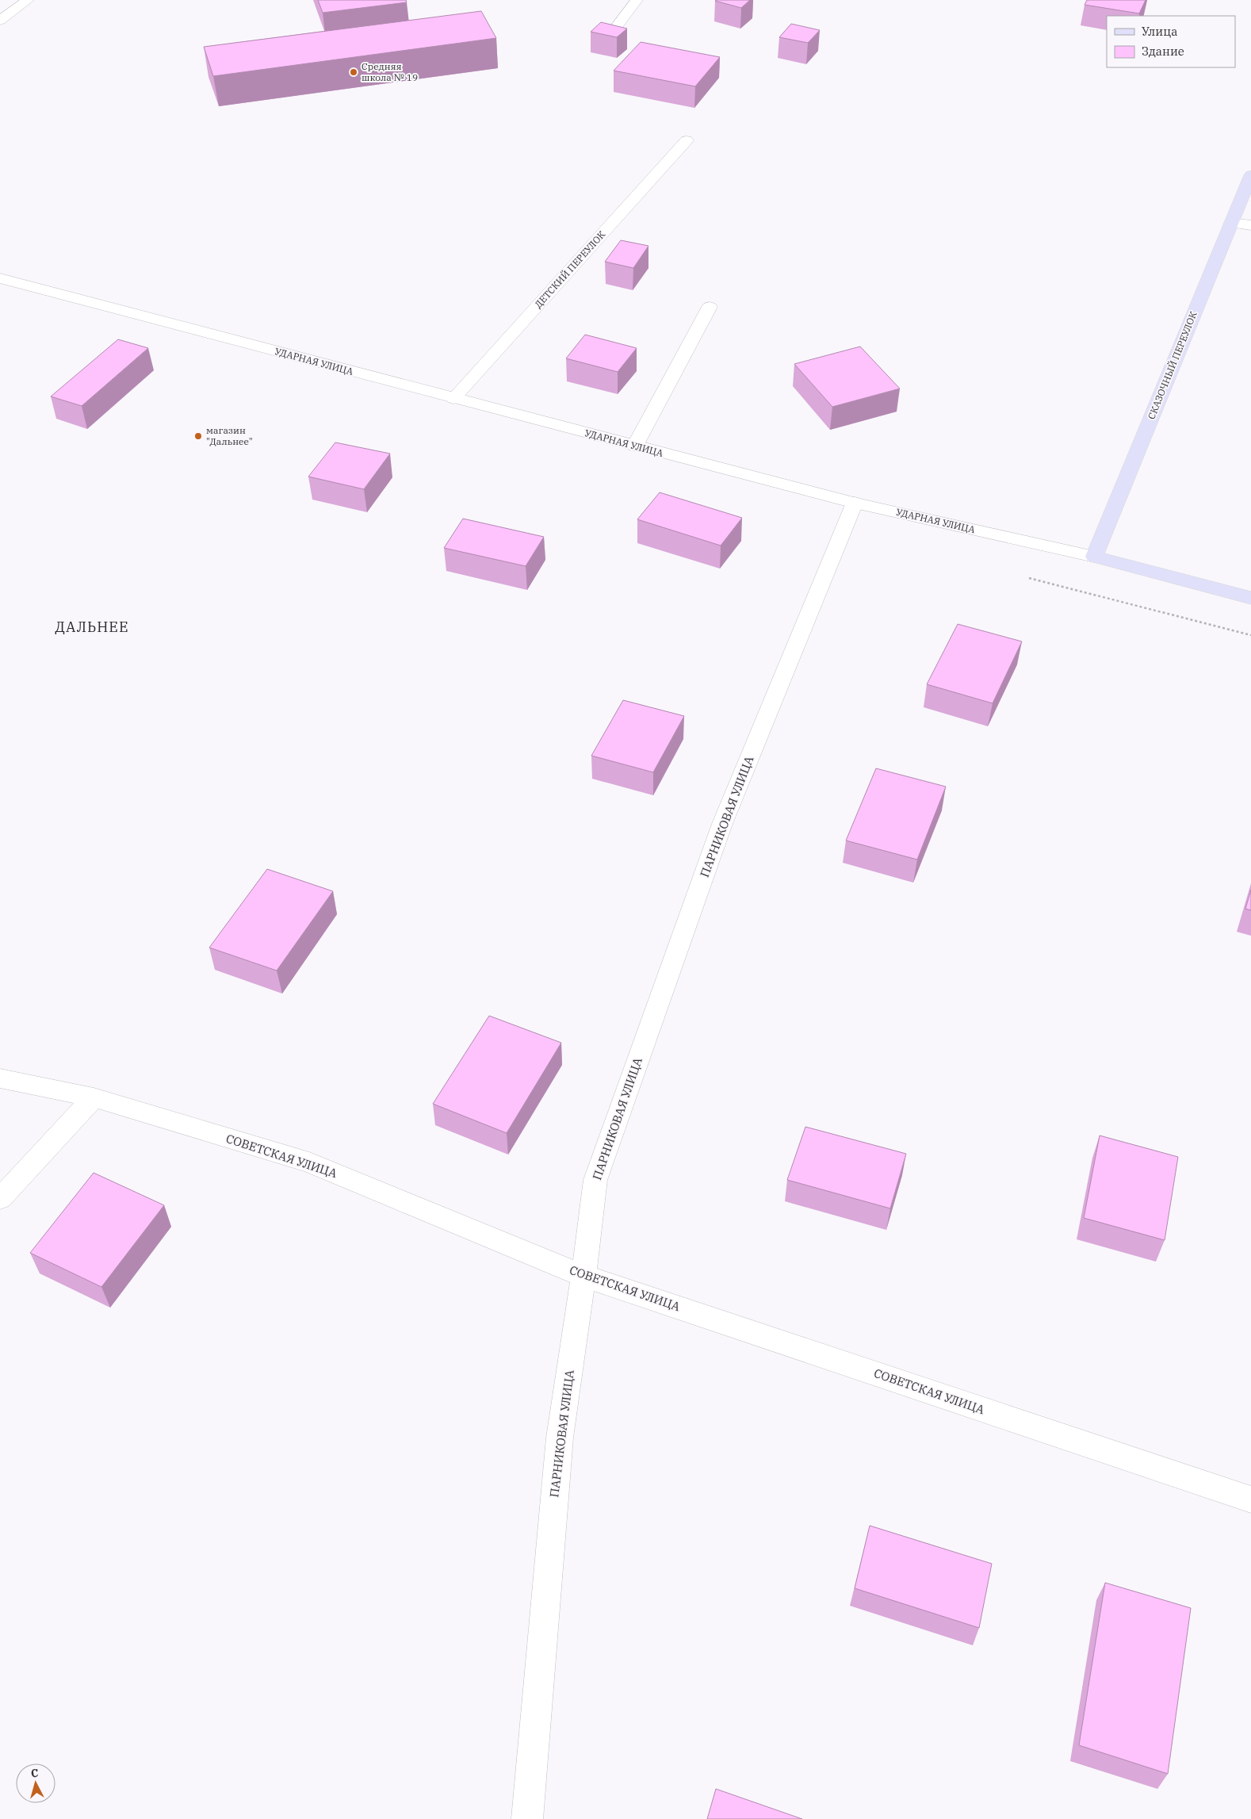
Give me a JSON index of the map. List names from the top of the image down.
{
  "streets": {
    "main road": ["УДАРНАЯ УЛИЦА", "СКАЗОЧНЫЙ ПЕРЕУЛОК"],
    "street": ["ДЕТСКИЙ ПЕРЕУЛОК", "ПАРНИКОВАЯ УЛИЦА", "СОВЕТСКАЯ УЛИЦА"]
  },
  "crossings": [
    ["ДЕТСКИЙ ПЕРЕУЛОК", "УДАРНАЯ УЛИЦА"],
    ["УДАРНАЯ УЛИЦА", "СКАЗОЧНЫЙ ПЕРЕУЛОК"],
    ["УДАРНАЯ УЛИЦА", "ПАРНИКОВАЯ УЛИЦА"],
    ["ПАРНИКОВАЯ УЛИЦА", "СОВЕТСКАЯ УЛИЦА"]
  ],
  "districts": ["ДАЛЬНЕЕ"],
  "places": ["Средняя школа № 19", "магазин \"Дальнее\""],
  "legend": ["Улица", "Здание"],
  "north": "top"
}
